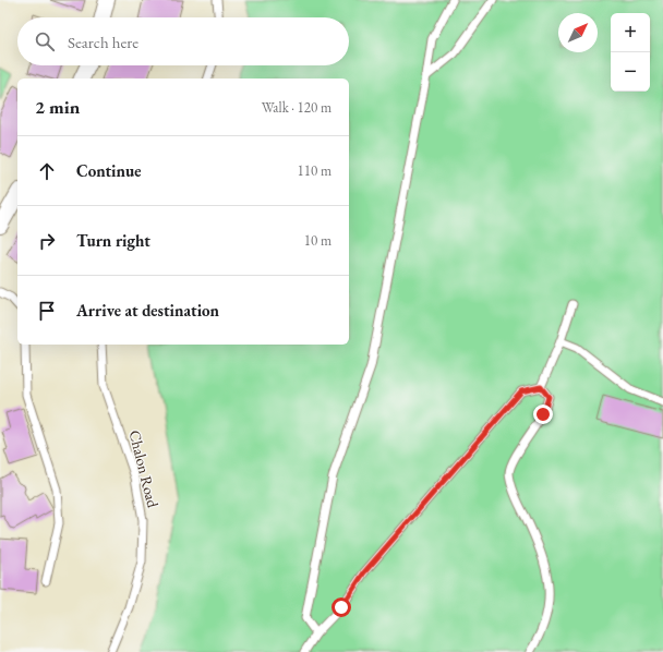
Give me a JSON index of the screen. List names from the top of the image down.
{
  "streets": {
    "lane": ["Chalon Road"]
  },
  "north": "top right",
  "page": {
    "map_buttons": ["+", "−"],
    "search": "Search here",
    "heading": ["2 min", "Walk · 120 m"],
    "list": [
      ["Continue", "110 m"],
      ["Turn right", "10 m"],
      "Arrive at destination"
    ]
  }
}
